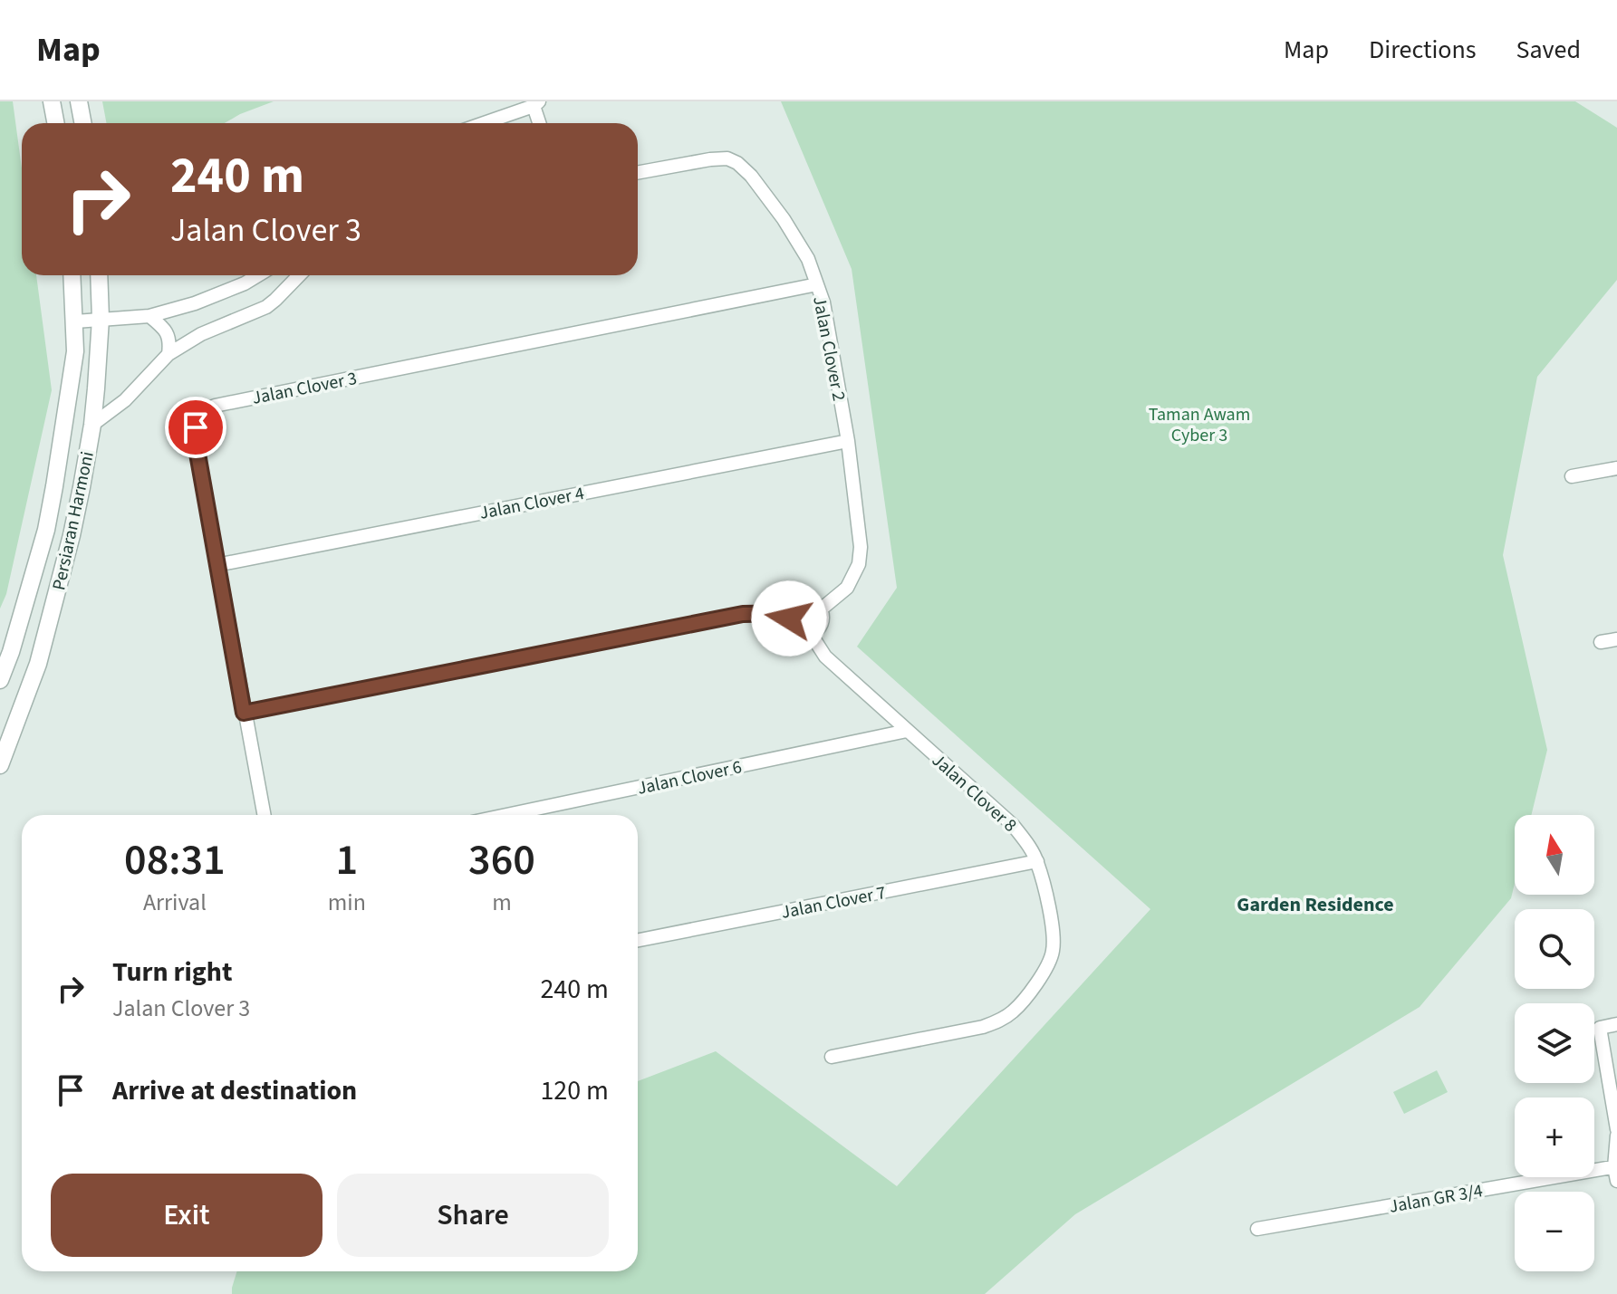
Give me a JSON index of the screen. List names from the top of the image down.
{
  "streets": {
    "street": [
      "Jalan Clover 2",
      "Jalan Clover 3",
      "Jalan Clover 4",
      "Persiaran Harmoni",
      "Jalan Clover 6",
      "Jalan Clover 8",
      "Jalan Clover 7",
      "Jalan GR 3/4"
    ]
  },
  "crossings": [
    ["Jalan Clover 2", "Jalan Clover 3"],
    ["Jalan Clover 2", "Jalan Clover 4"],
    ["Jalan Clover 2", "Jalan Clover 8"],
    ["Jalan Clover 3", "Jalan Clover 4"],
    ["Jalan Clover 6", "Jalan Clover 8"],
    ["Jalan Clover 8", "Jalan Clover 7"]
  ],
  "districts": ["Garden Residence"],
  "parks": ["Taman Awam Cyber 3"],
  "north": "top",
  "page": {
    "header": "Map",
    "nav": ["Map", "Directions", "Saved"],
    "turn": ["240 m", "Jalan Clover 3"],
    "map_buttons": ["+", "−"],
    "eta": [
      "08:31",
      "Arrival",
      "1",
      "min",
      "360",
      "m"
    ],
    "list": [
      {
        "name": "Turn right",
        "note": "Jalan Clover 3",
        "value": "240 m"
      },
      {
        "name": "Arrive at destination",
        "value": "120 m"
      }
    ],
    "buttons": ["Exit", "Share"]
  }
}
